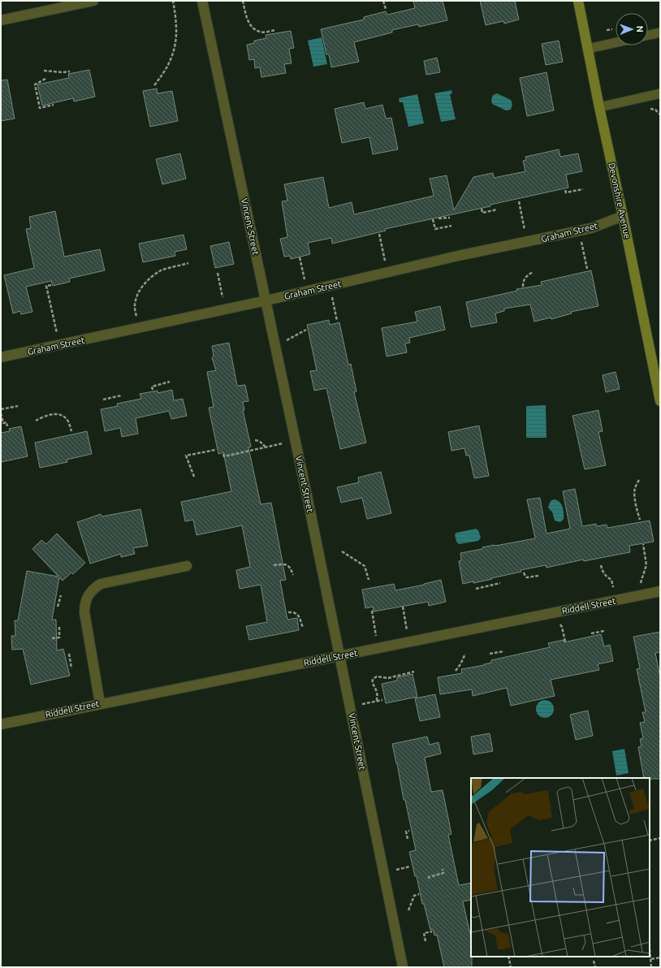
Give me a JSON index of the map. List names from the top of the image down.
{
  "streets": {
    "main road": ["Devonshire Avenue"],
    "street": ["Vincent Street", "Graham Street", "Riddell Street"]
  },
  "crossings": [
    ["Devonshire Avenue", "Graham Street"],
    ["Vincent Street", "Graham Street"],
    ["Vincent Street", "Riddell Street"]
  ],
  "north": "right"
}
